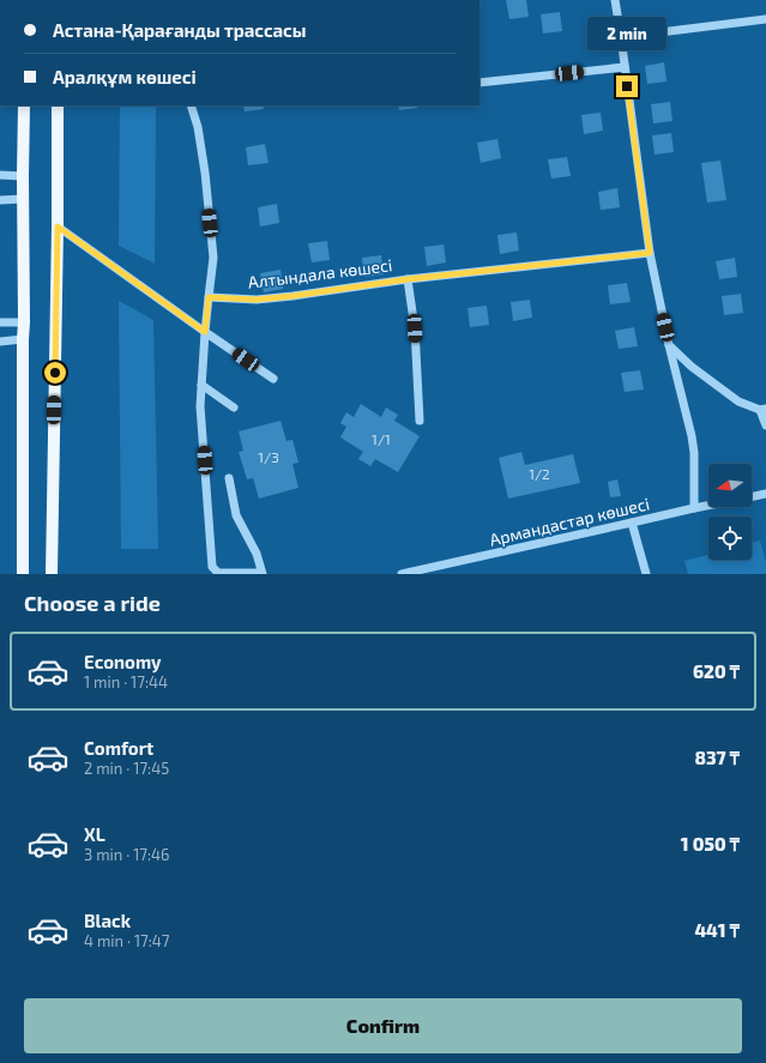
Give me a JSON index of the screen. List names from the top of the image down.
{
  "streets": {
    "street": ["Алтындала көшесі", "Армандастар көшесі"]
  },
  "house_numbers": ["1/1", "1/3", "1/2"],
  "north": "left",
  "page": {
    "banner": ["Астана-Қарағанды трассасы", "Аралқұм көшесі"],
    "bubble": "2 min",
    "heading": "Choose a ride",
    "list": [
      {
        "name": "Economy",
        "note": "1 min · 17:44",
        "value": "620 ₸"
      },
      {
        "name": "Comfort",
        "note": "2 min · 17:45",
        "value": "837 ₸"
      },
      {
        "name": "XL",
        "note": "3 min · 17:46",
        "value": "1 050 ₸"
      },
      {
        "name": "Black",
        "note": "4 min · 17:47",
        "value": "441 ₸"
      }
    ],
    "buttons": "Confirm"
  }
}
